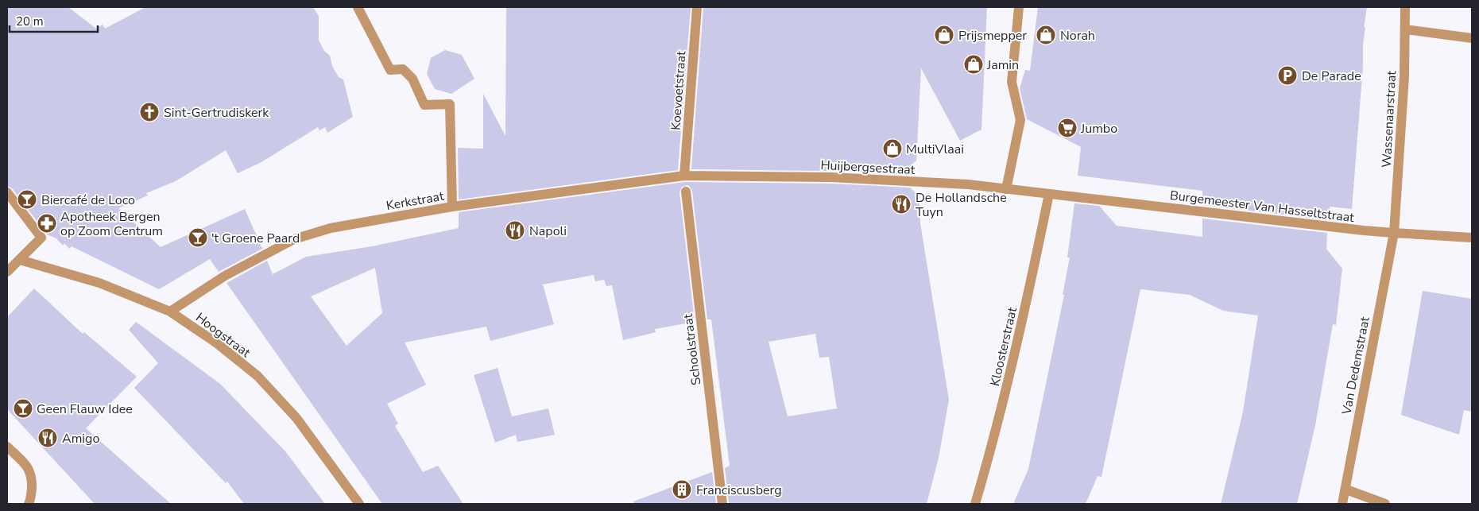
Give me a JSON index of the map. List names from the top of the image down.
{
  "streets": {
    "street": [
      "Koevoetstraat",
      "Wassenaarstraat",
      "Huijbergsestraat",
      "Kerkstraat",
      "Burgemeester Van Hasseltstraat",
      "Hoogstraat",
      "Kloosterstraat",
      "Schoolstraat",
      "Van Dedemstraat"
    ]
  },
  "crossings": [
    ["Koevoetstraat", "Huijbergsestraat"],
    ["Koevoetstraat", "Kerkstraat"],
    ["Wassenaarstraat", "Burgemeester Van Hasseltstraat"],
    ["Wassenaarstraat", "Van Dedemstraat"],
    ["Huijbergsestraat", "Kerkstraat"],
    ["Huijbergsestraat", "Burgemeester Van Hasseltstraat"],
    ["Huijbergsestraat", "Kloosterstraat"],
    ["Kerkstraat", "Hoogstraat"],
    ["Burgemeester Van Hasseltstraat", "Kloosterstraat"],
    ["Burgemeester Van Hasseltstraat", "Van Dedemstraat"]
  ],
  "places": {
    "shop": [
      "Prijsmepper",
      "Norah",
      "Jamin",
      "MultiVlaai"
    ],
    "parking": ["De Parade"],
    "church": ["Sint-Gertrudiskerk"],
    "supermarket": ["Jumbo"],
    "bar": ["Biercafé de Loco", "'t Groene Paard", "Geen Flauw Idee"],
    "restaurant": ["De Hollandsche Tuyn", "Napoli", "Amigo"],
    "pharmacy": ["Apotheek Bergen op Zoom Centrum"],
    "building": ["Franciscusberg"]
  },
  "scale_bar": "20 m"
}
